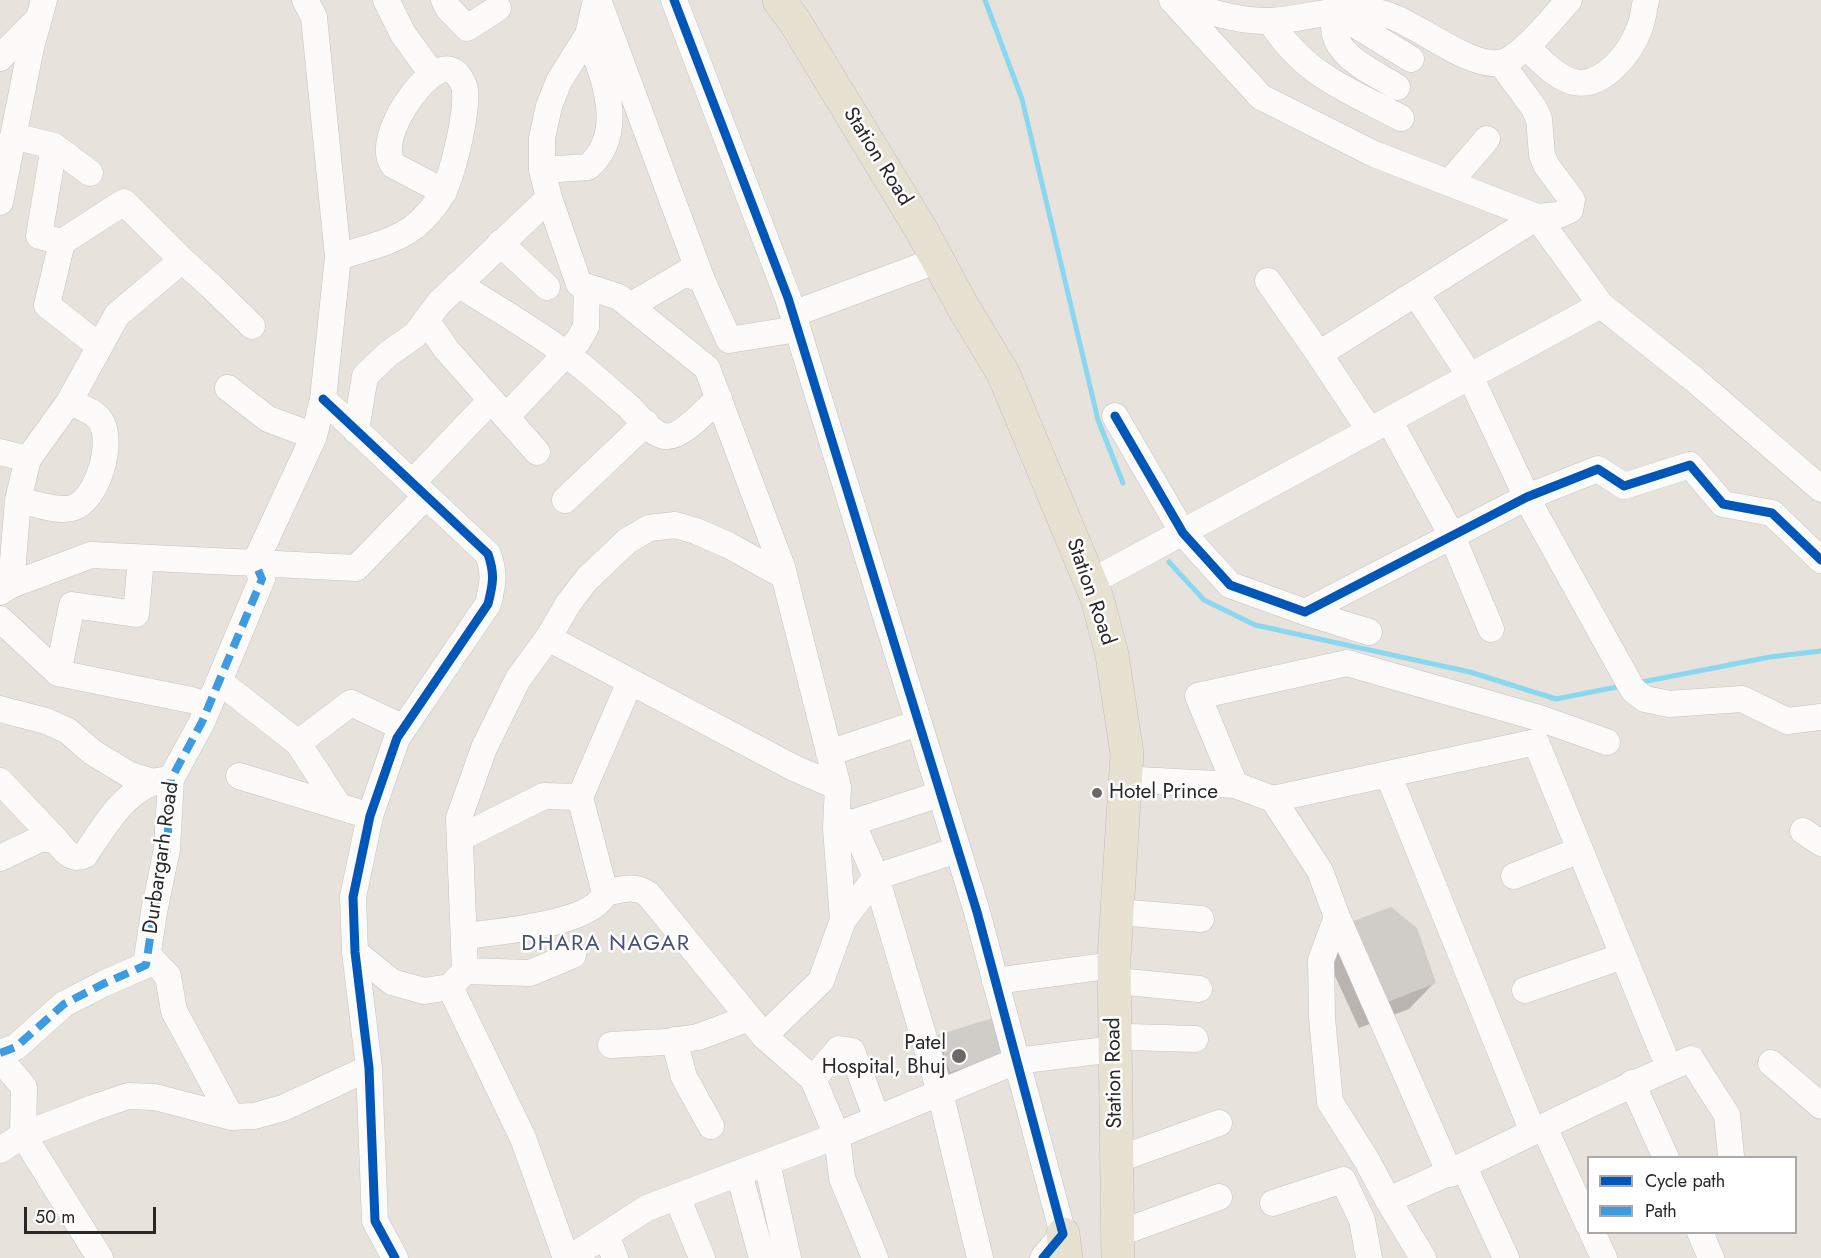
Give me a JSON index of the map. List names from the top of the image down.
{
  "streets": {
    "main road": ["Station Road"],
    "street": ["Durbargarh Road"]
  },
  "districts": ["DHARA NAGAR"],
  "places": ["Hotel Prince", "Patel Hospital, Bhuj"],
  "legend": ["Cycle path", "Path"],
  "scale_bar": "50 m"
}
